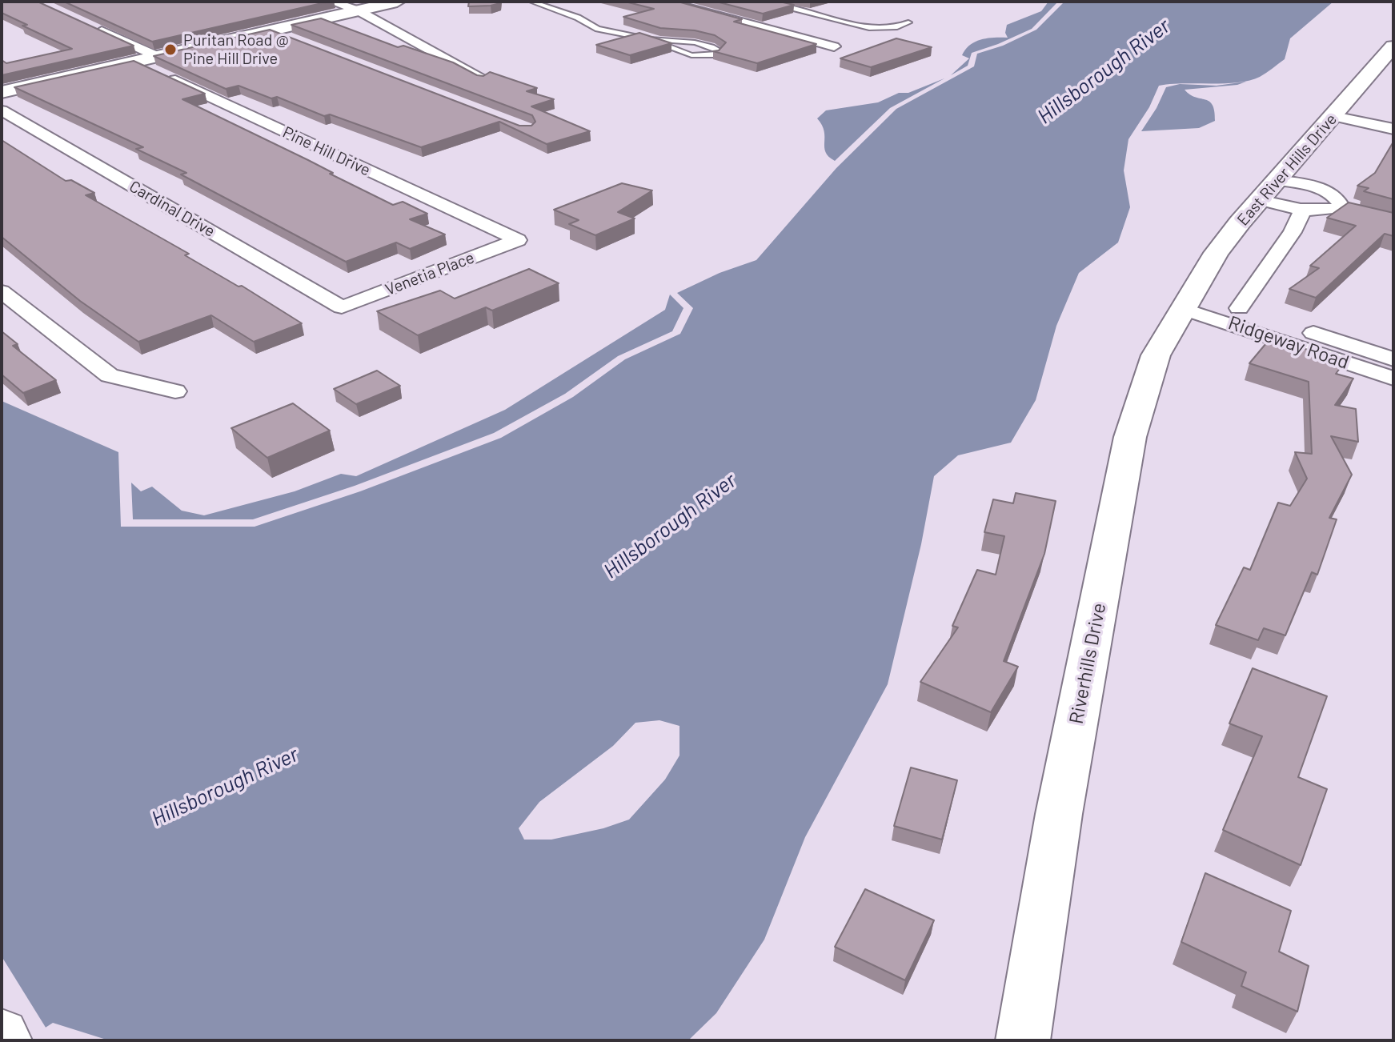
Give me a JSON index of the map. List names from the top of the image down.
{
  "streets": {
    "street": [
      "Pine Hill Drive",
      "East River Hills Drive",
      "Cardinal Drive",
      "Venetia Place",
      "Ridgeway Road",
      "Riverhills Drive"
    ]
  },
  "crossings": [
    ["Pine Hill Drive", "Venetia Place"],
    ["East River Hills Drive", "Ridgeway Road"],
    ["East River Hills Drive", "Riverhills Drive"],
    ["Cardinal Drive", "Venetia Place"],
    ["Ridgeway Road", "Riverhills Drive"]
  ],
  "water": ["Hillsborough River"],
  "places": ["Puritan Road @ Pine Hill Drive"]
}
